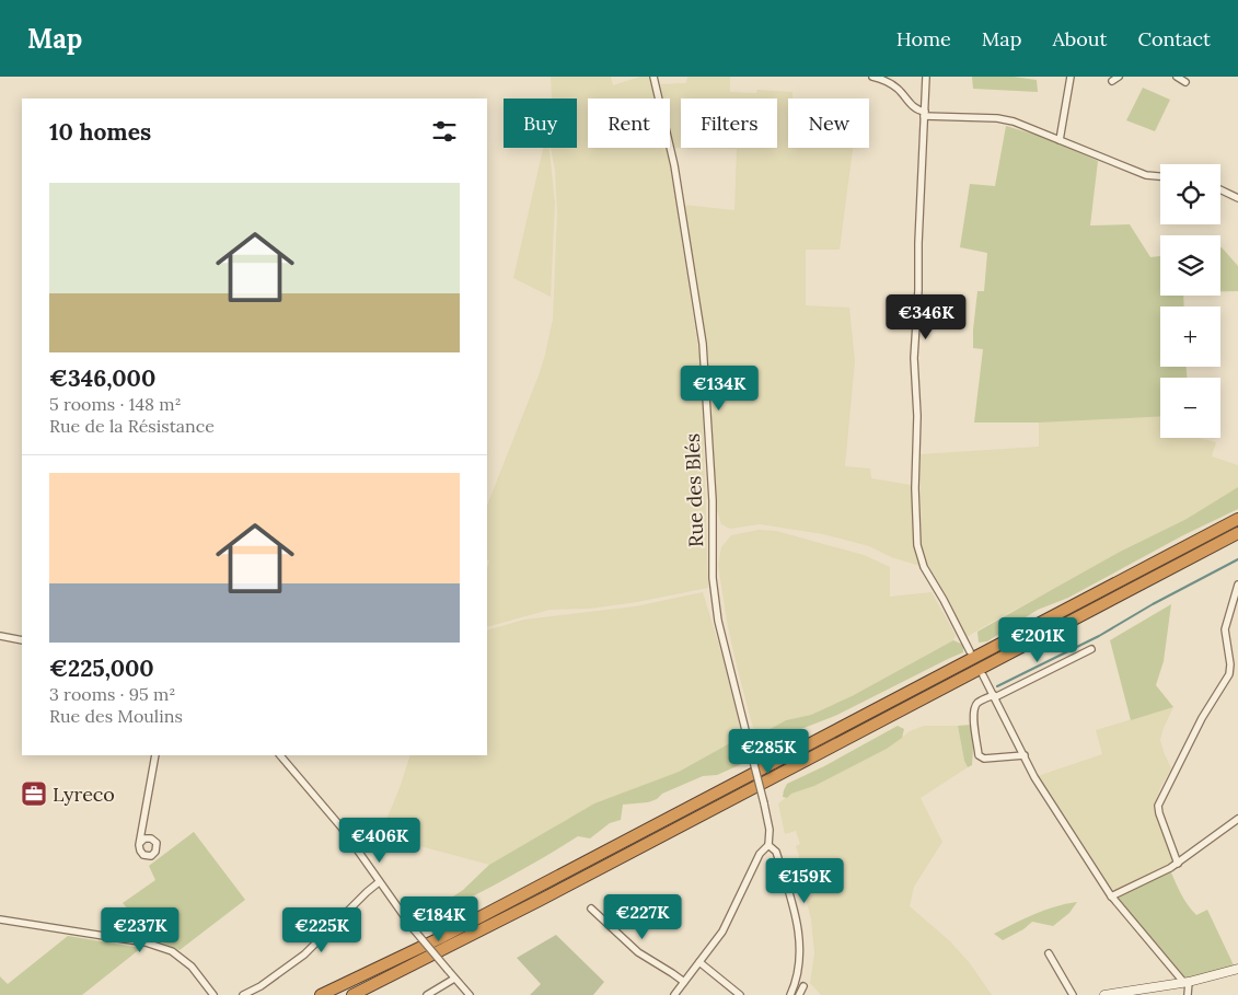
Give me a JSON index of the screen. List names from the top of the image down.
{
  "streets": {
    "street": ["Rue des Blés"]
  },
  "places": {
    "office": ["Lyreco"]
  },
  "page": {
    "header": "Map",
    "nav": [
      "Home",
      "Map",
      "About",
      "Contact"
    ],
    "chip": [
      "Buy",
      "Rent",
      "Filters",
      "New"
    ],
    "heading": "10 homes",
    "map_buttons": ["+", "−"],
    "list": [
      {
        "name": "€346,000",
        "note": "5 rooms · 148 m² · Rue de la Résistance"
      },
      {
        "name": "€225,000",
        "note": "3 rooms · 95 m² · Rue des Moulins"
      }
    ],
    "price": [
      "€346K",
      "€134K",
      "€201K",
      "€285K",
      "€406K",
      "€159K",
      "€227K",
      "€184K",
      "€237K",
      "€225K"
    ]
  }
}
